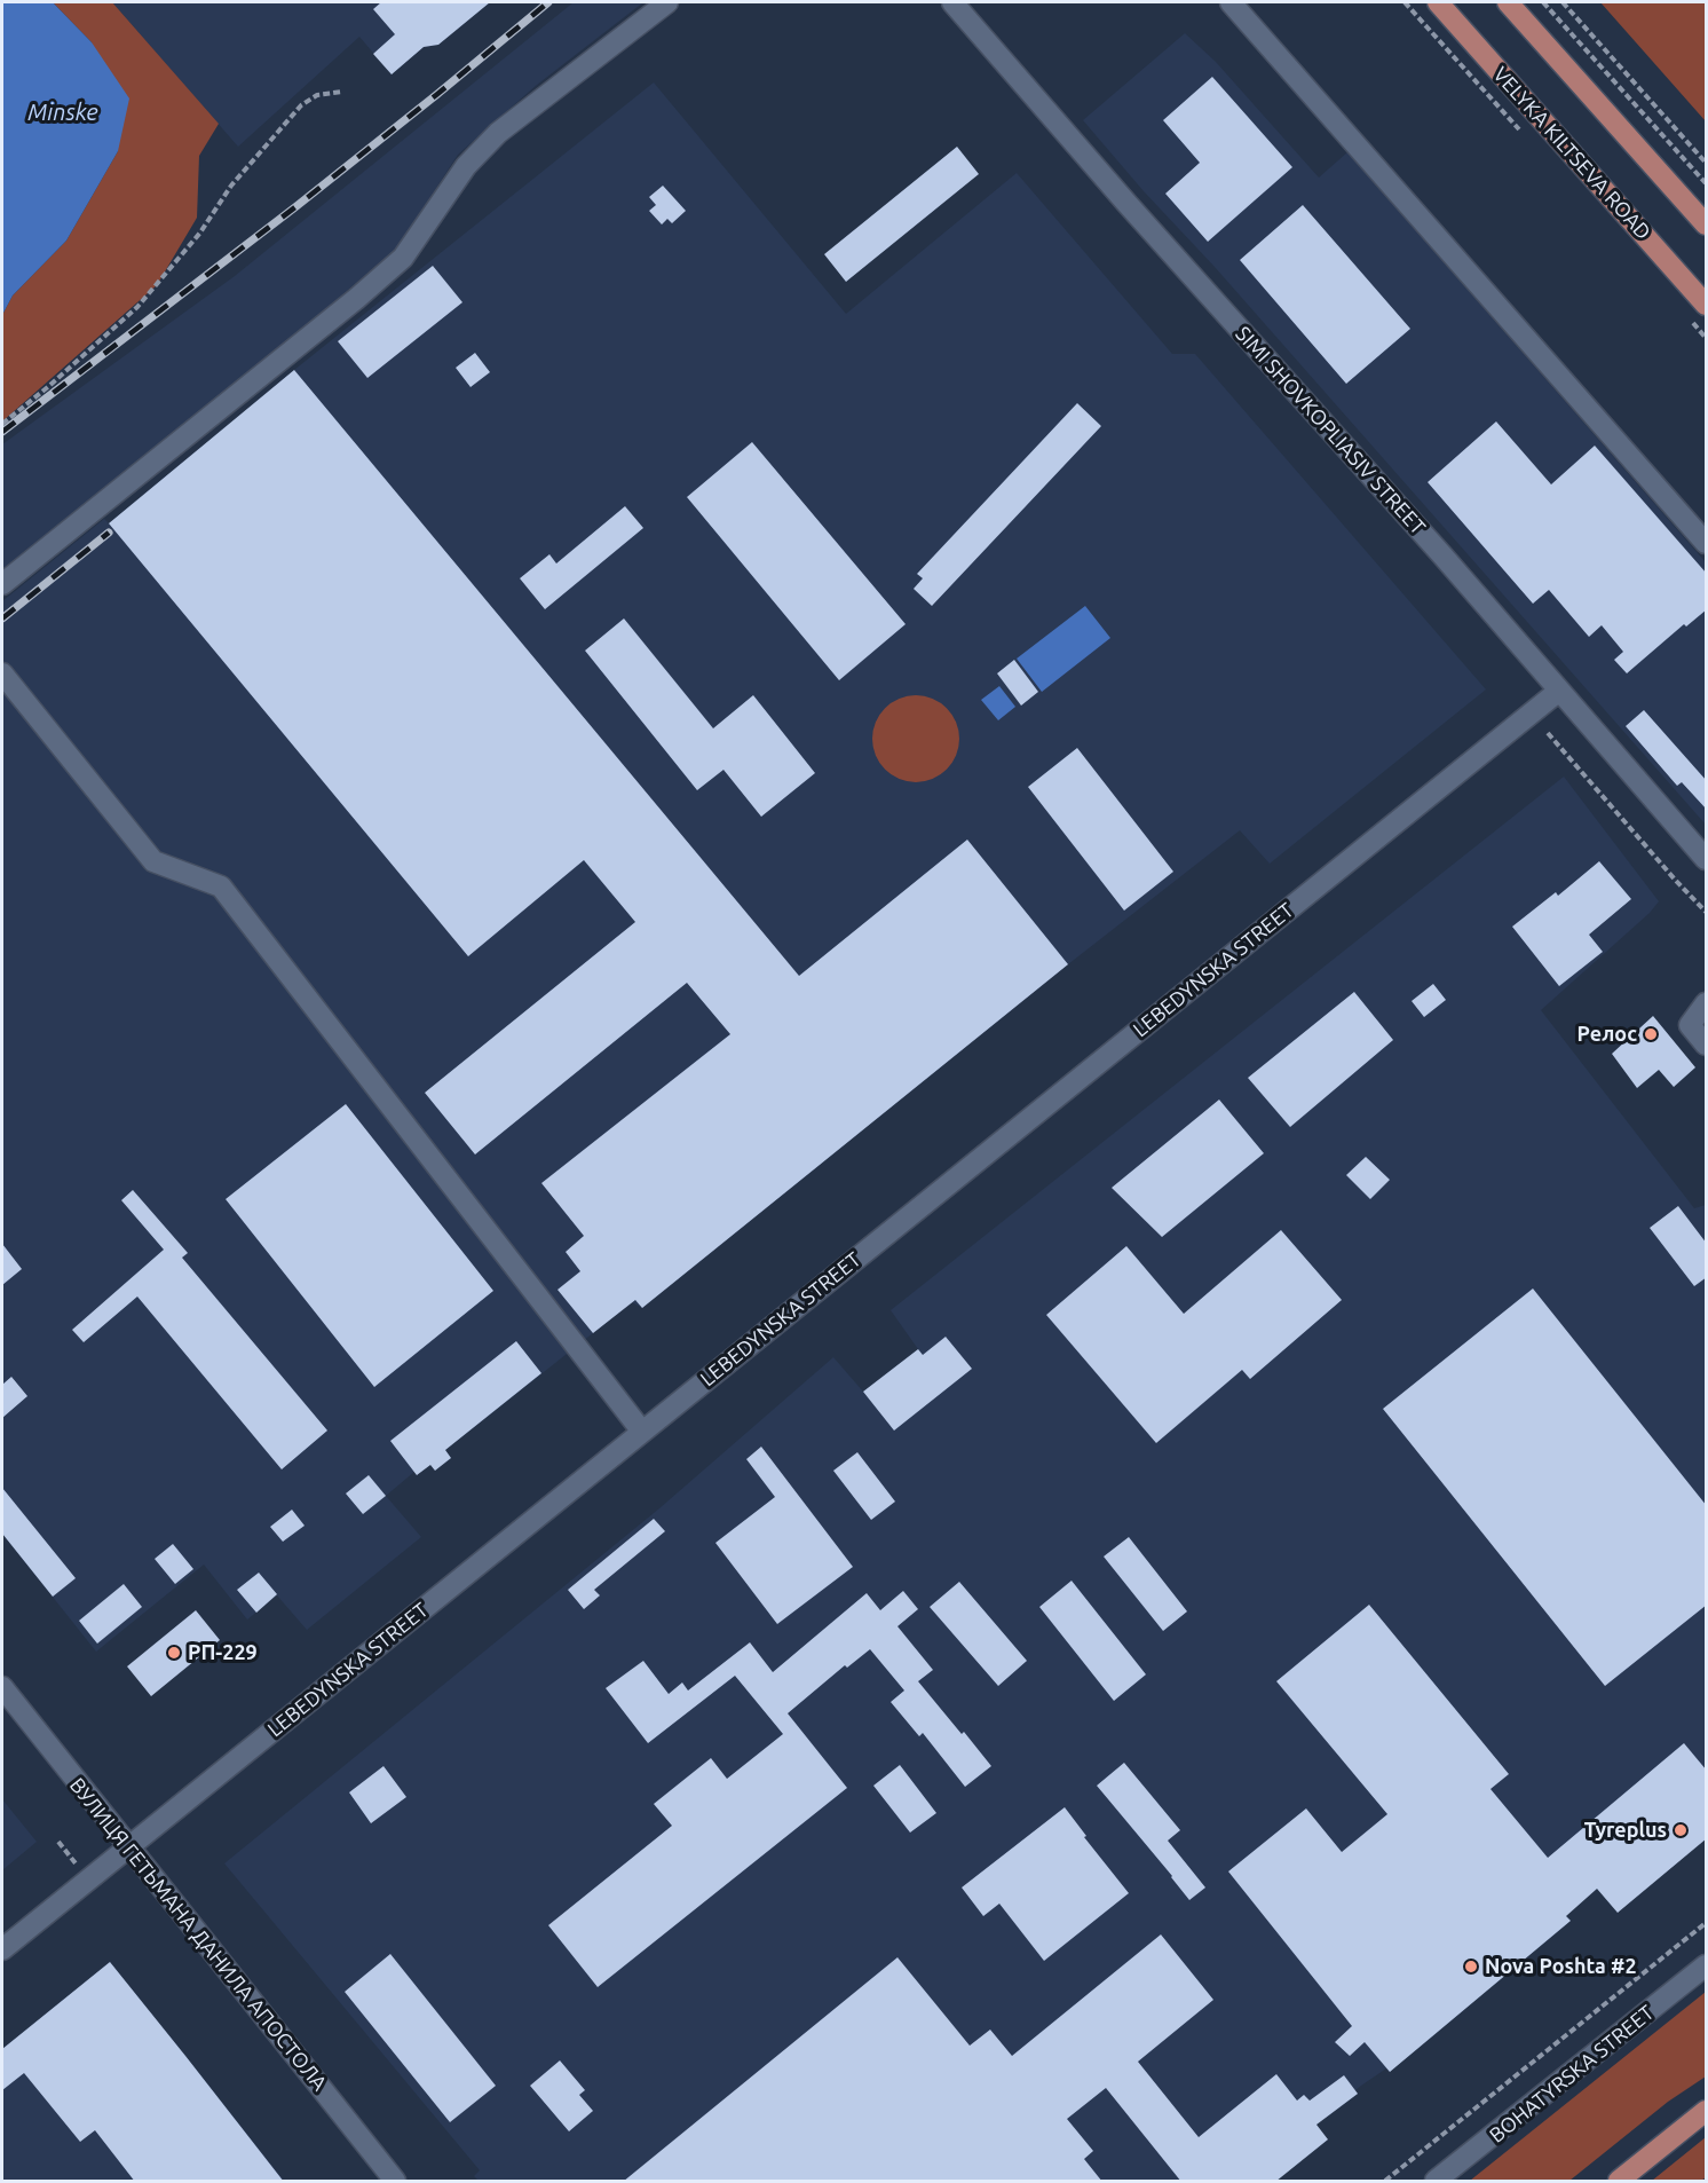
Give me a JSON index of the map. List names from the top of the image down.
{
  "streets": {
    "main road": ["VELYKA KILTSEVA ROAD"],
    "street": [
      "SIMI SHOVKOPLIASIV STREET",
      "LEBEDYNSKA STREET",
      "ВУЛИЦЯ ГЕТЬМАНА ДАНИЛА АПОСТОЛА",
      "BOHATYRSKA STREET"
    ]
  },
  "crossings": [
    ["SIMI SHOVKOPLIASIV STREET", "LEBEDYNSKA STREET"],
    ["LEBEDYNSKA STREET", "ВУЛИЦЯ ГЕТЬМАНА ДАНИЛА АПОСТОЛА"]
  ],
  "water": ["Minske"],
  "places": [
    "Релос",
    "РП-229",
    "Tyreplus",
    "Nova Poshta #2"
  ]
}
